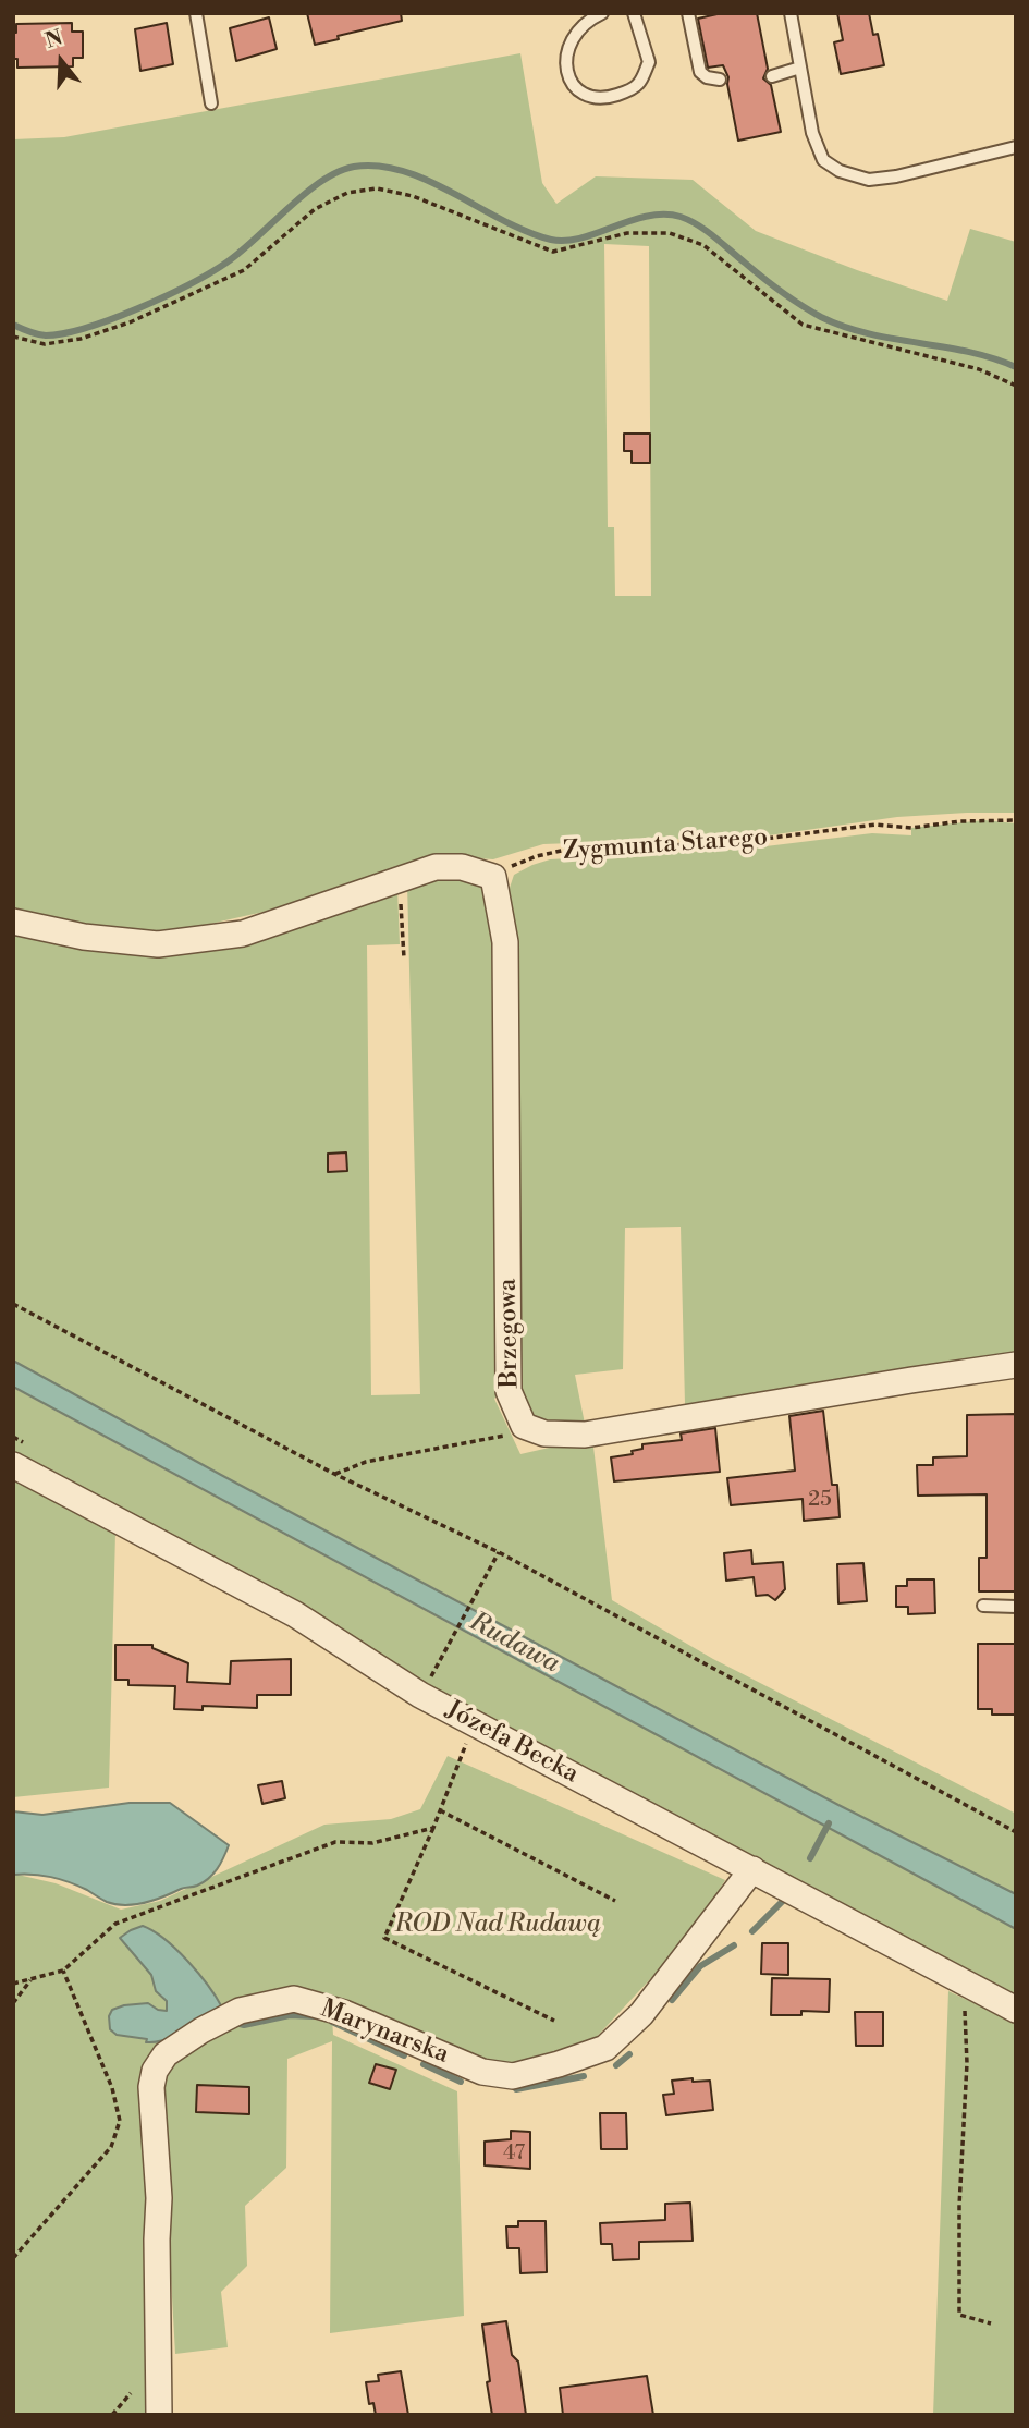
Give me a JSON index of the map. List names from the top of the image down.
{
  "streets": {
    "street": ["Brzegowa", "Józefa Becka", "Marynarska"],
    "path": ["Zygmunta Starego"]
  },
  "crossings": [
    ["Zygmunta Starego", "Brzegowa"],
    ["Józefa Becka", "Marynarska"]
  ],
  "water": ["Rudawa"],
  "parks": ["ROD Nad Rudawą"],
  "house_numbers": ["25", "47"],
  "north": "top"
}
